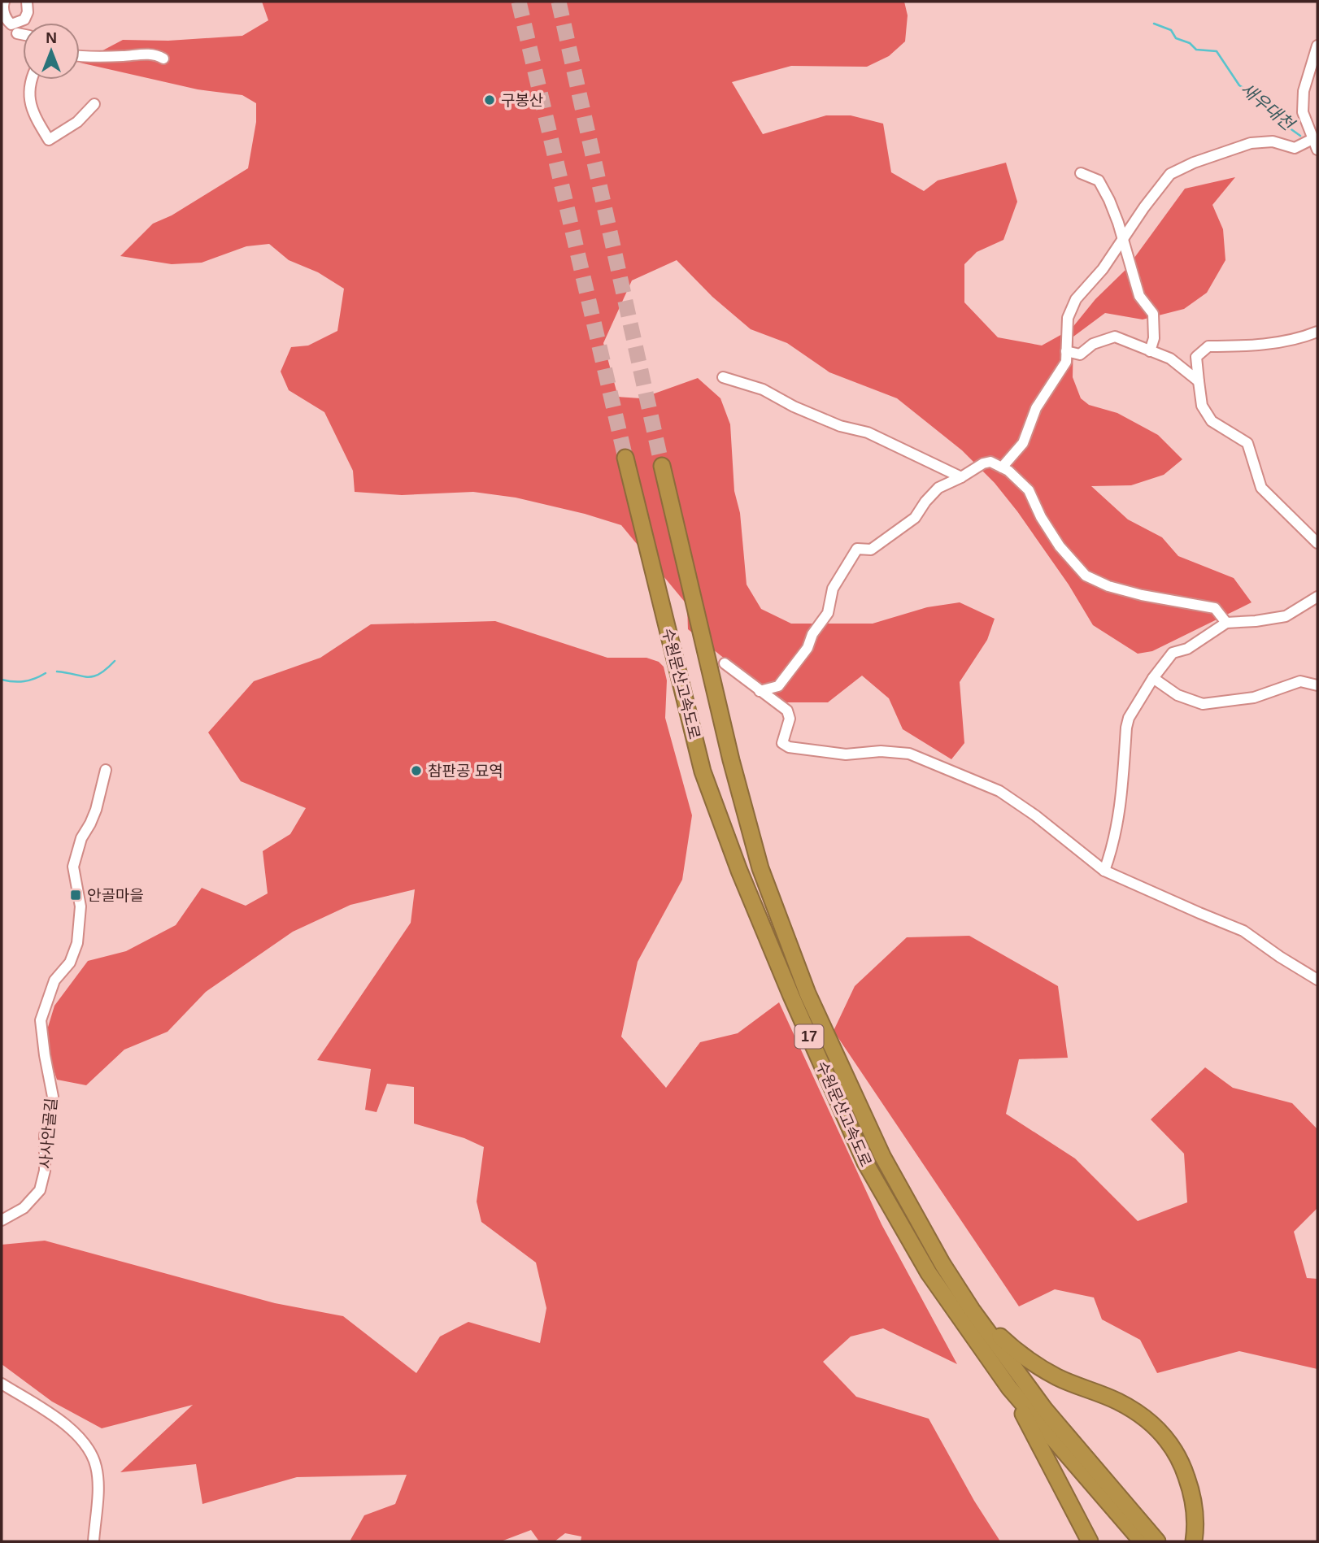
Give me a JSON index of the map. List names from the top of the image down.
{
  "streets": {
    "highway": ["수원문산고속도로", "17"],
    "street": ["사사안골길"]
  },
  "water": ["새우대천"],
  "places": {
    "other": ["구봉산", "참판공 묘역"],
    "transit": ["안골마을"]
  },
  "north": "top"
}
